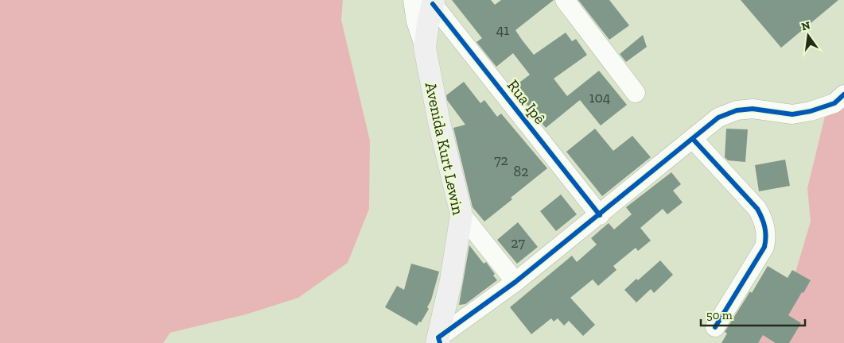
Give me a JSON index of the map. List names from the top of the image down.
{
  "streets": {
    "main road": ["Avenida Kurt Lewin"],
    "street": ["Rua Ipê"]
  },
  "crossings": [
    ["Rua Ipê", "Avenida Kurt Lewin"]
  ],
  "house_numbers": [
    "41",
    "104",
    "72",
    "82",
    "27"
  ],
  "scale_bar": "50 m",
  "north": "top"
}
